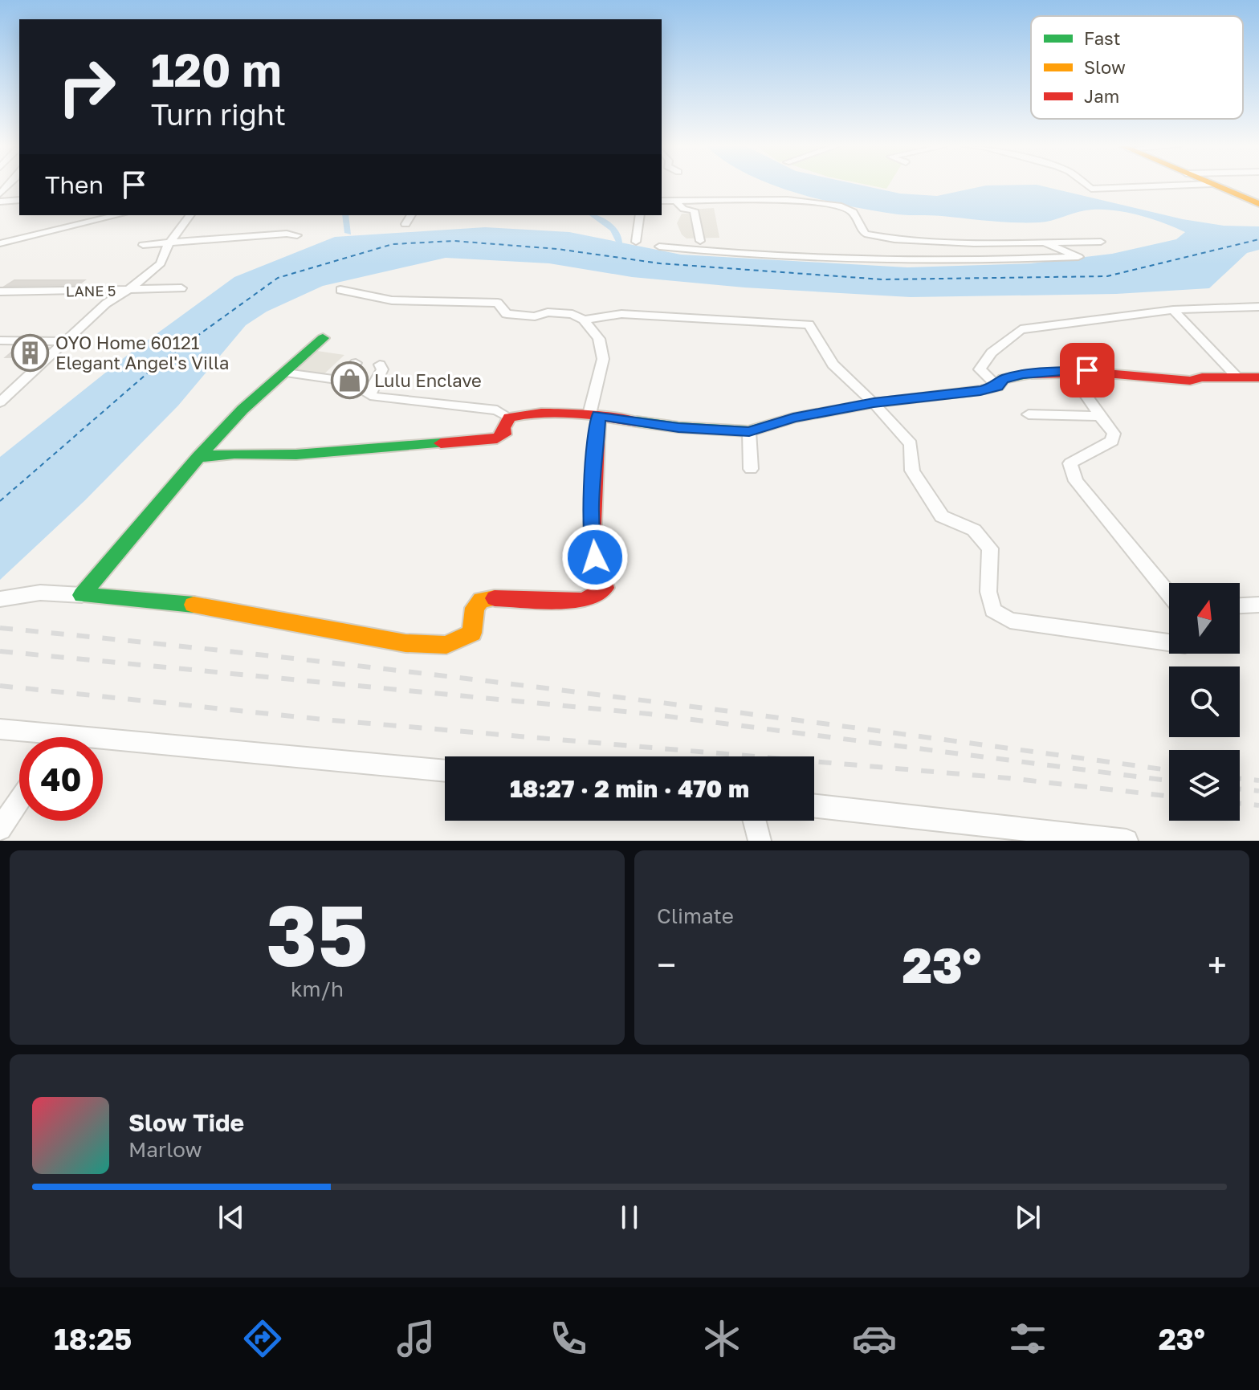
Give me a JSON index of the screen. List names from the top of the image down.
{
  "streets": {
    "street": ["LANE 5"]
  },
  "places": {
    "building": ["OYO Home 60121 Elegant Angel's Villa"],
    "shop": ["Lulu Enclave"]
  },
  "legend": ["Fast", "Slow", "Jam"],
  "north": "top",
  "page": {
    "turn": ["120 m", "Turn right"],
    "then": "Then",
    "limit": "40",
    "trip": "18:27 · 2 min · 470 m",
    "tile": [
      ["35", "km/h"],
      "Climate"
    ],
    "heat": ["−", "23°", "+"],
    "song": ["Slow Tide", "Marlow"],
    "tabs": ["18:25", "23°"]
  }
}
